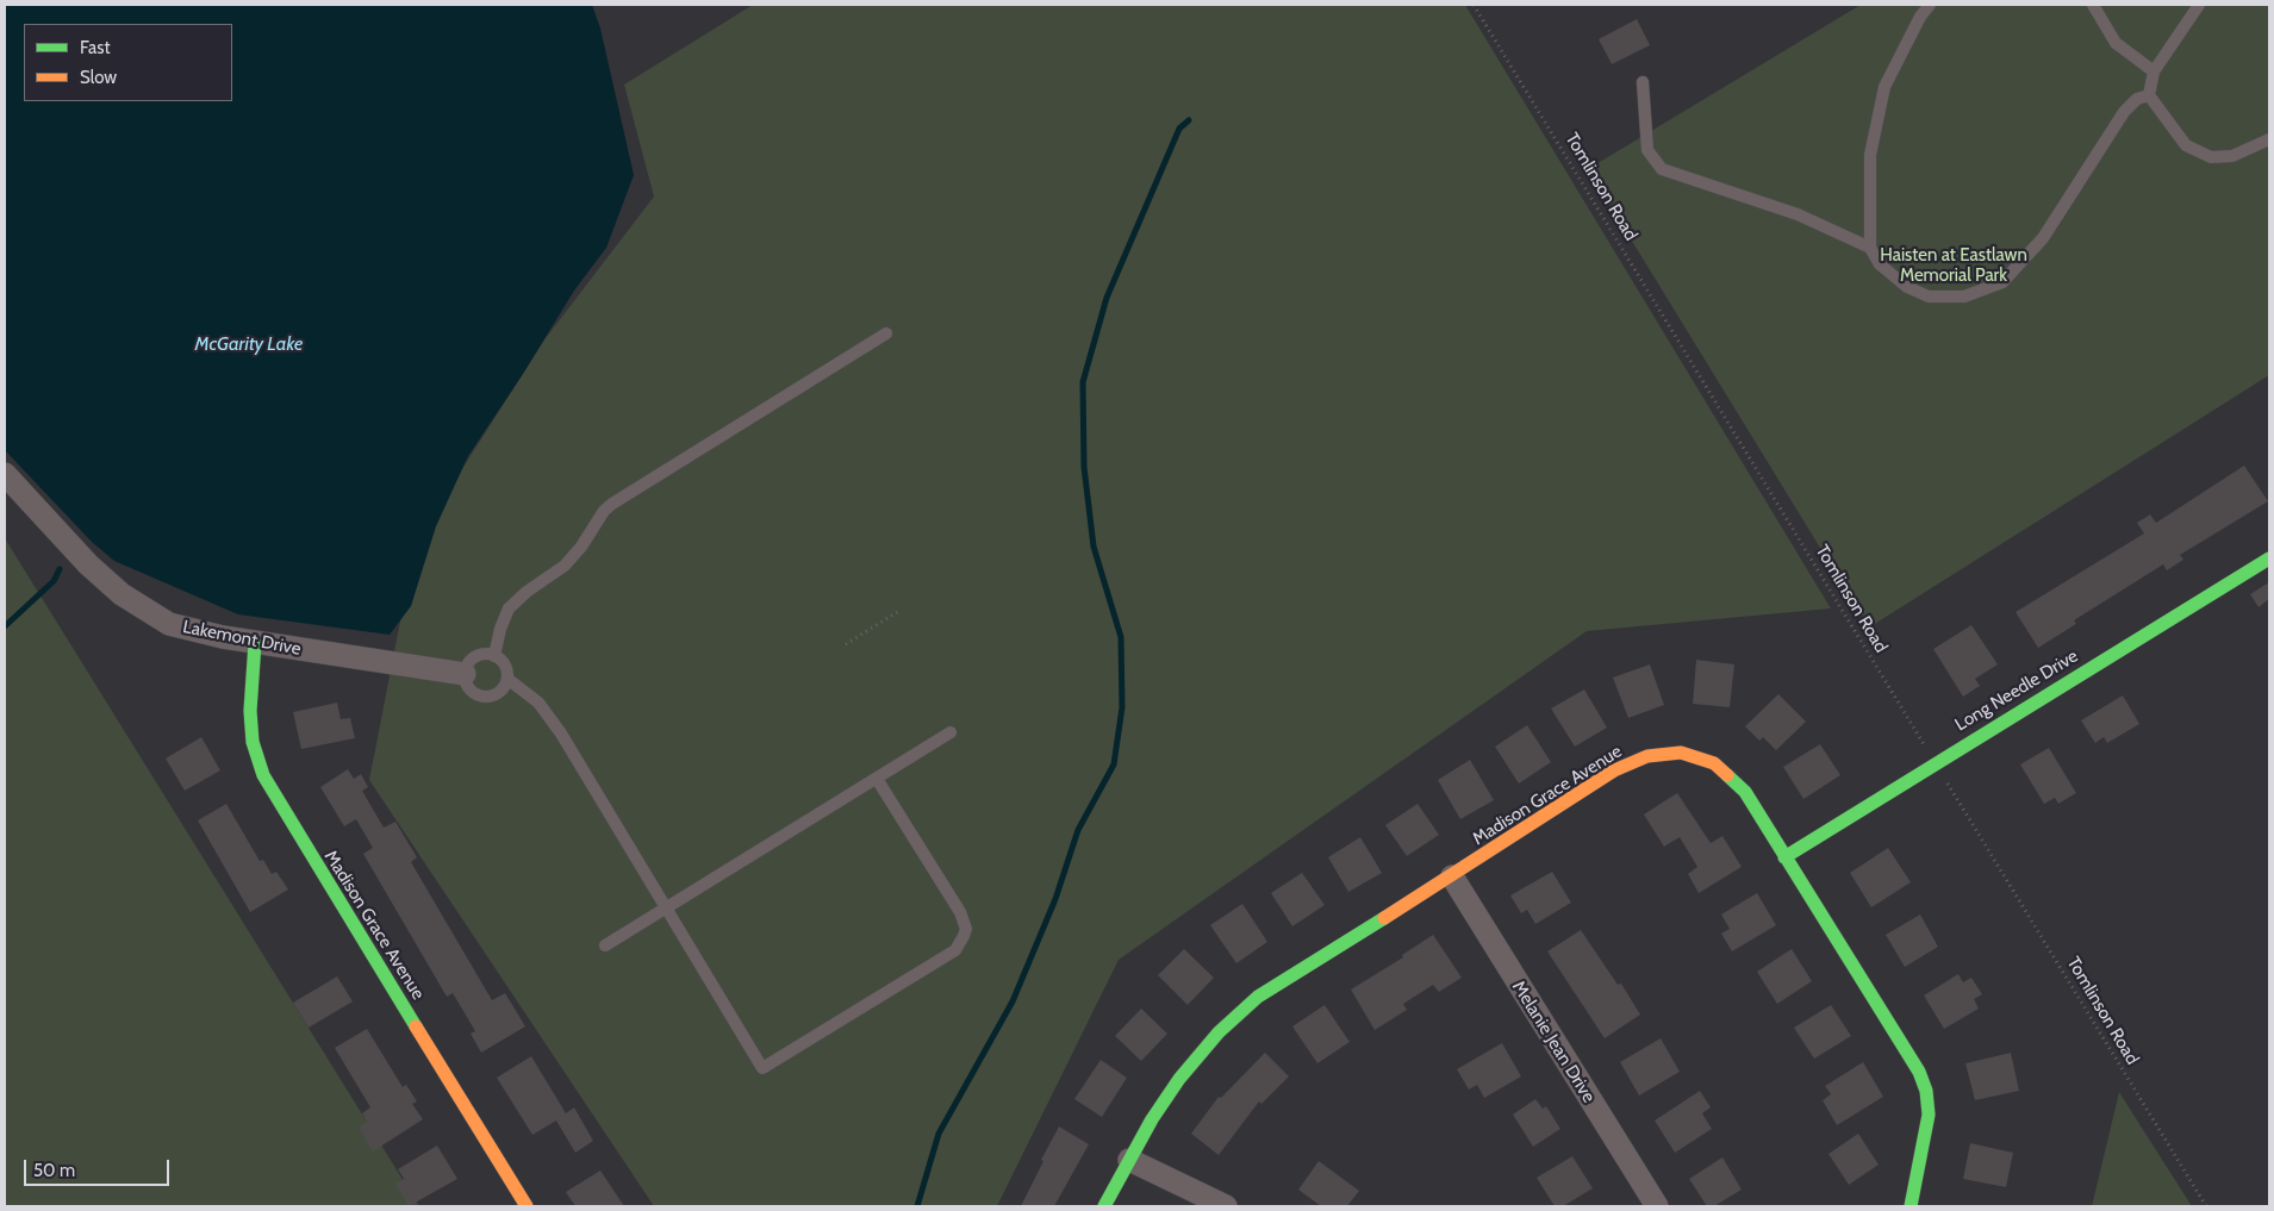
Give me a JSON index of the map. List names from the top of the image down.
{
  "streets": {
    "street": [
      "Lakemont Drive",
      "Long Needle Drive",
      "Madison Grace Avenue",
      "Melanie Jean Drive"
    ],
    "path": ["Tomlinson Road"]
  },
  "crossings": [
    ["Tomlinson Road", "Long Needle Drive"],
    ["Lakemont Drive", "Madison Grace Avenue"],
    ["Long Needle Drive", "Madison Grace Avenue"],
    ["Madison Grace Avenue", "Melanie Jean Drive"]
  ],
  "water": ["McGarity Lake"],
  "parks": ["Haisten at Eastlawn Memorial Park"],
  "legend": ["Fast", "Slow"],
  "scale_bar": "50 m"
}
